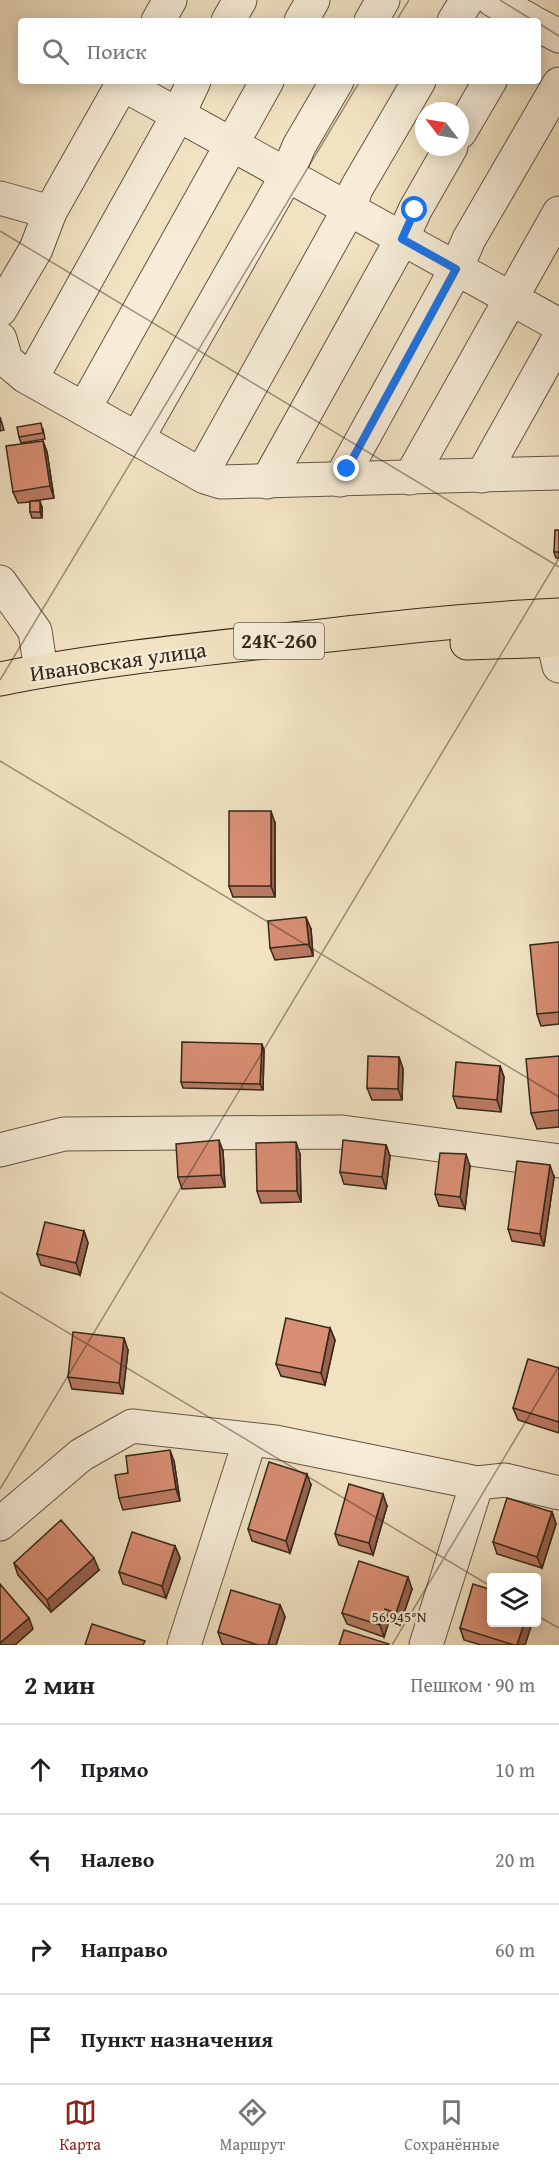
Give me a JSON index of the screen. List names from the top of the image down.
{
  "streets": {
    "main road": ["24К-260", "Ивановская улица"]
  },
  "crossings": [
    ["24К-260", "Ивановская улица"]
  ],
  "north": "top left",
  "page": {
    "search": "Поиск",
    "heading": ["2 мин", "Пешком · 90 m"],
    "list": [
      ["Прямо", "10 m"],
      ["Налево", "20 m"],
      ["Направо", "60 m"],
      "Пункт назначения"
    ],
    "nav": ["Карта", "Маршрут", "Сохранённые"]
  },
  "coordinates": ["56.945°N"]
}
